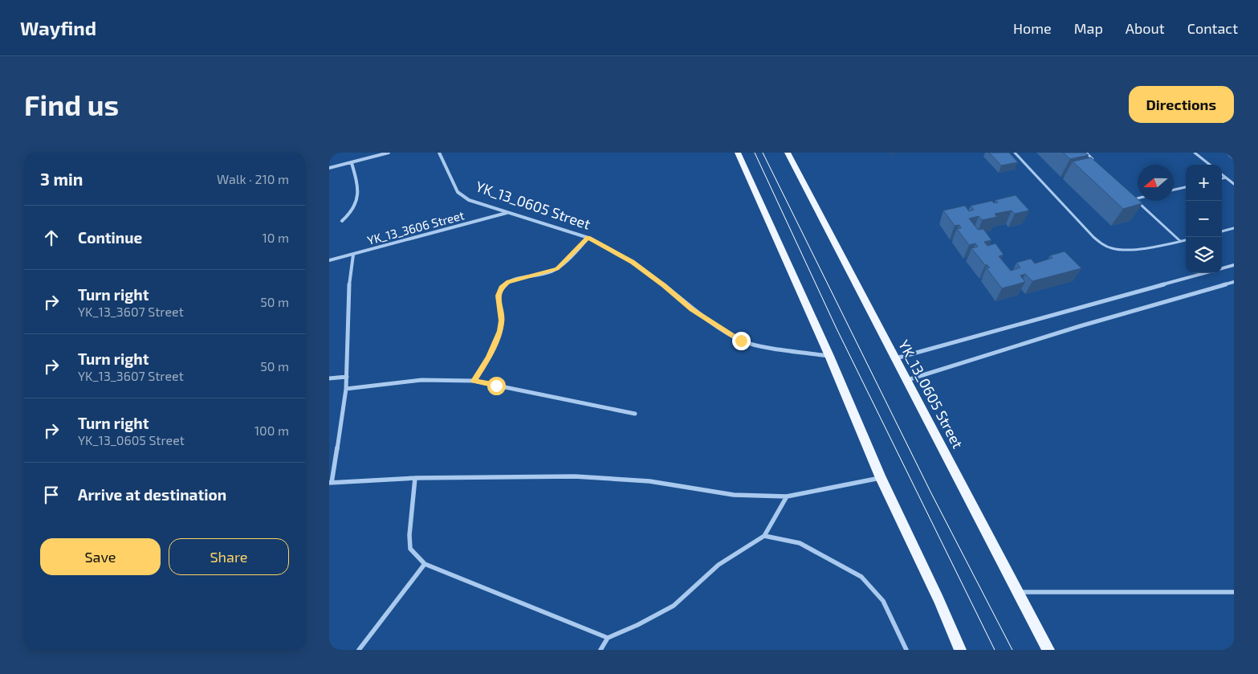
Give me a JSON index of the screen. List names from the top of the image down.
{
  "streets": {
    "main road": ["YK_13_0605 Street"],
    "street": ["YK_13_3606 Street"]
  },
  "crossings": [
    ["YK_13_0605 Street", "YK_13_3606 Street"]
  ],
  "north": "left",
  "page": {
    "header": "Wayfind",
    "nav": [
      "Home",
      "Map",
      "About",
      "Contact"
    ],
    "buttons": [
      "Directions",
      ["Save", "Share"]
    ],
    "title": "Find us",
    "heading": ["3 min", "Walk · 210 m"],
    "map_buttons": ["+", "−"],
    "list": [
      ["Continue", "10 m"],
      ["Turn right", "YK_13_3607 Street", "50 m"],
      ["Turn right", "YK_13_3607 Street", "50 m"],
      ["Turn right", "YK_13_0605 Street", "100 m"],
      "Arrive at destination"
    ]
  }
}
